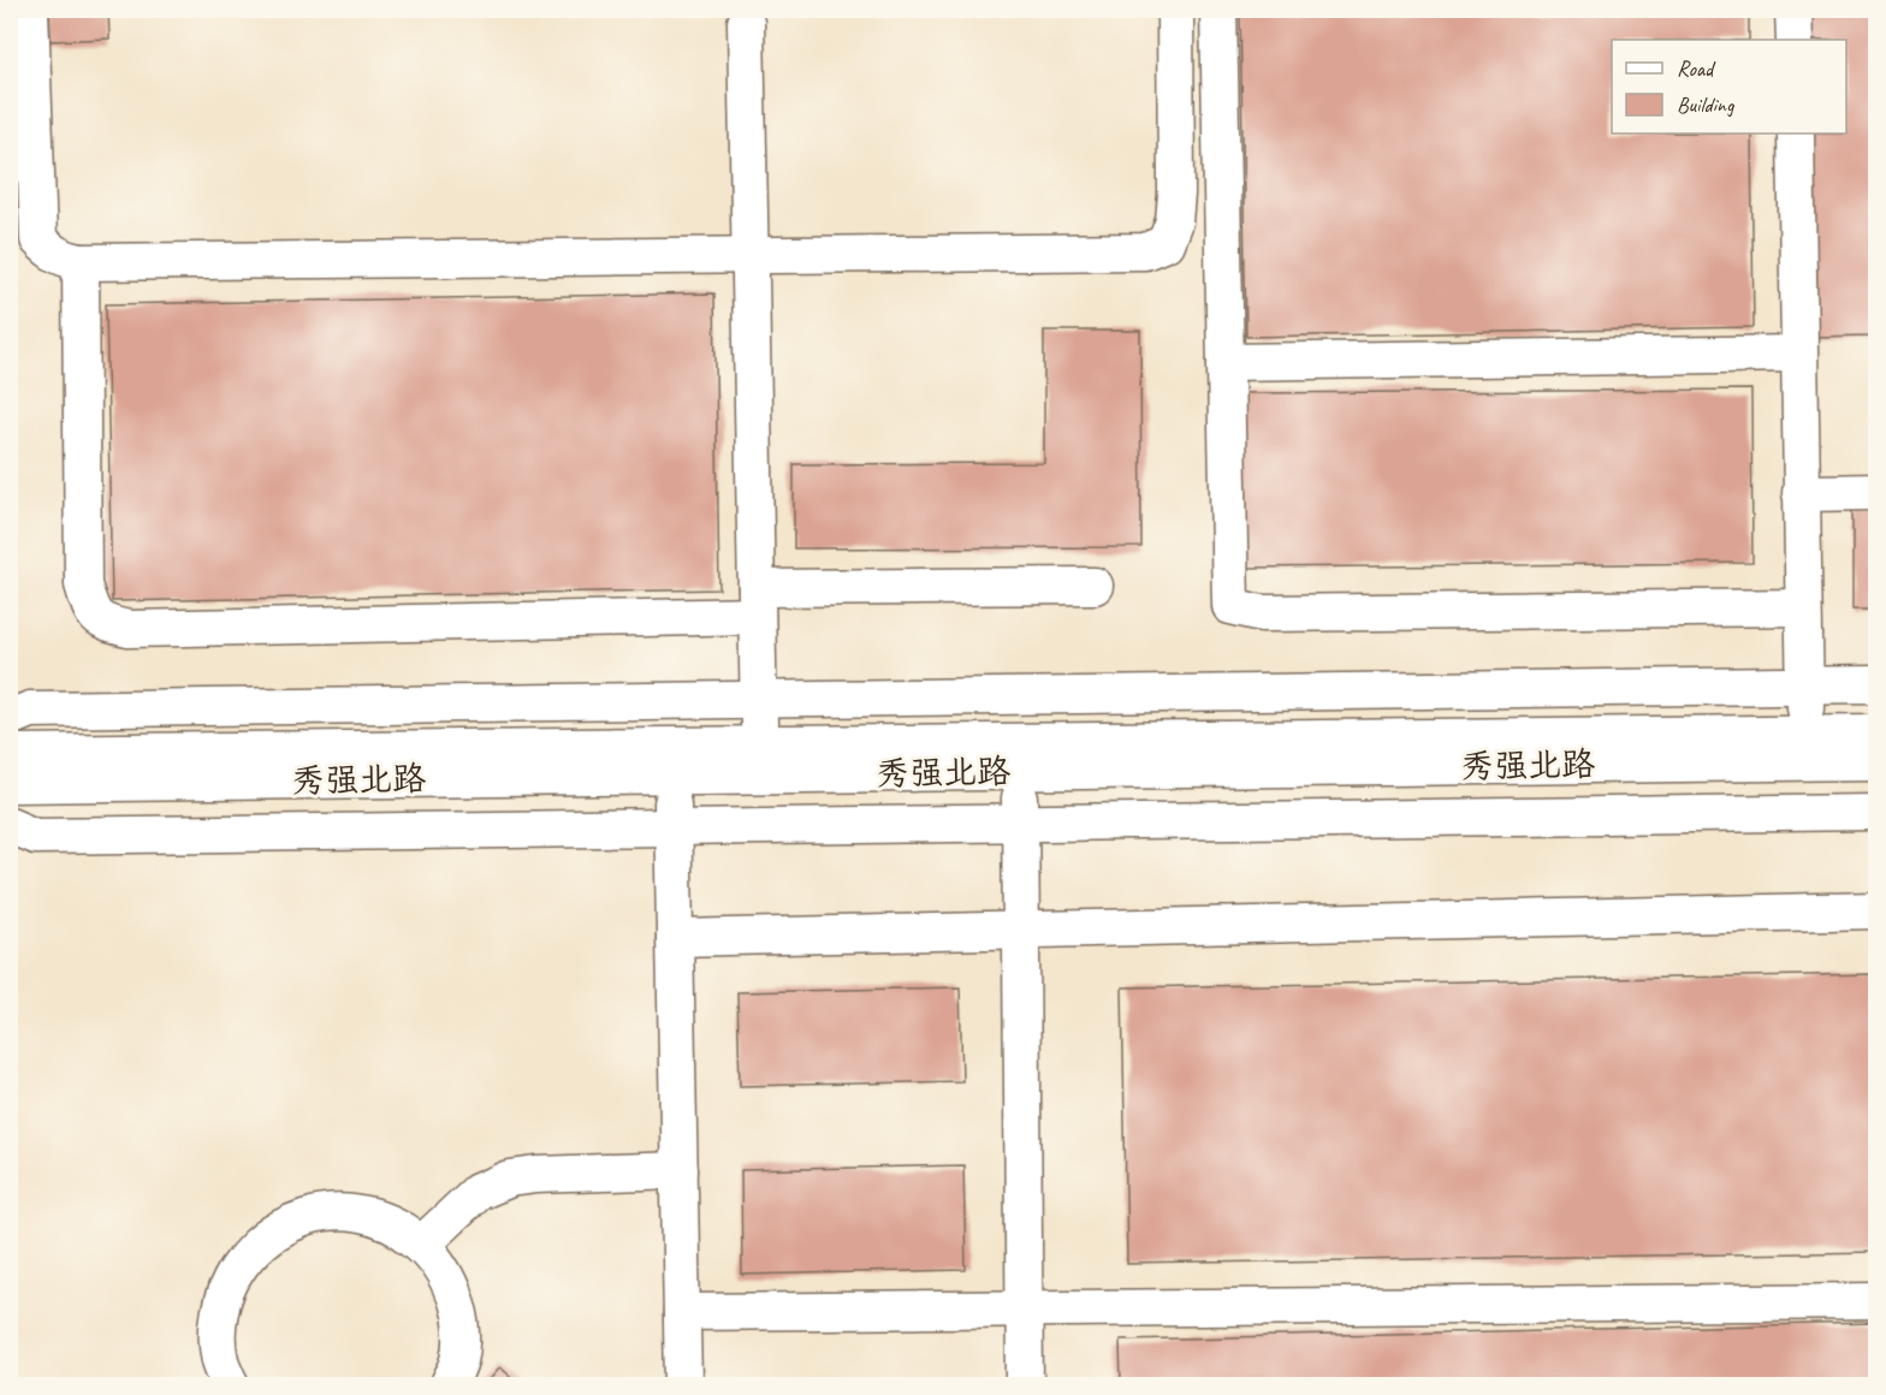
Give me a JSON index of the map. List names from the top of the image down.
{
  "streets": {
    "street": ["秀强北路"]
  },
  "legend": ["Road", "Building"]
}
